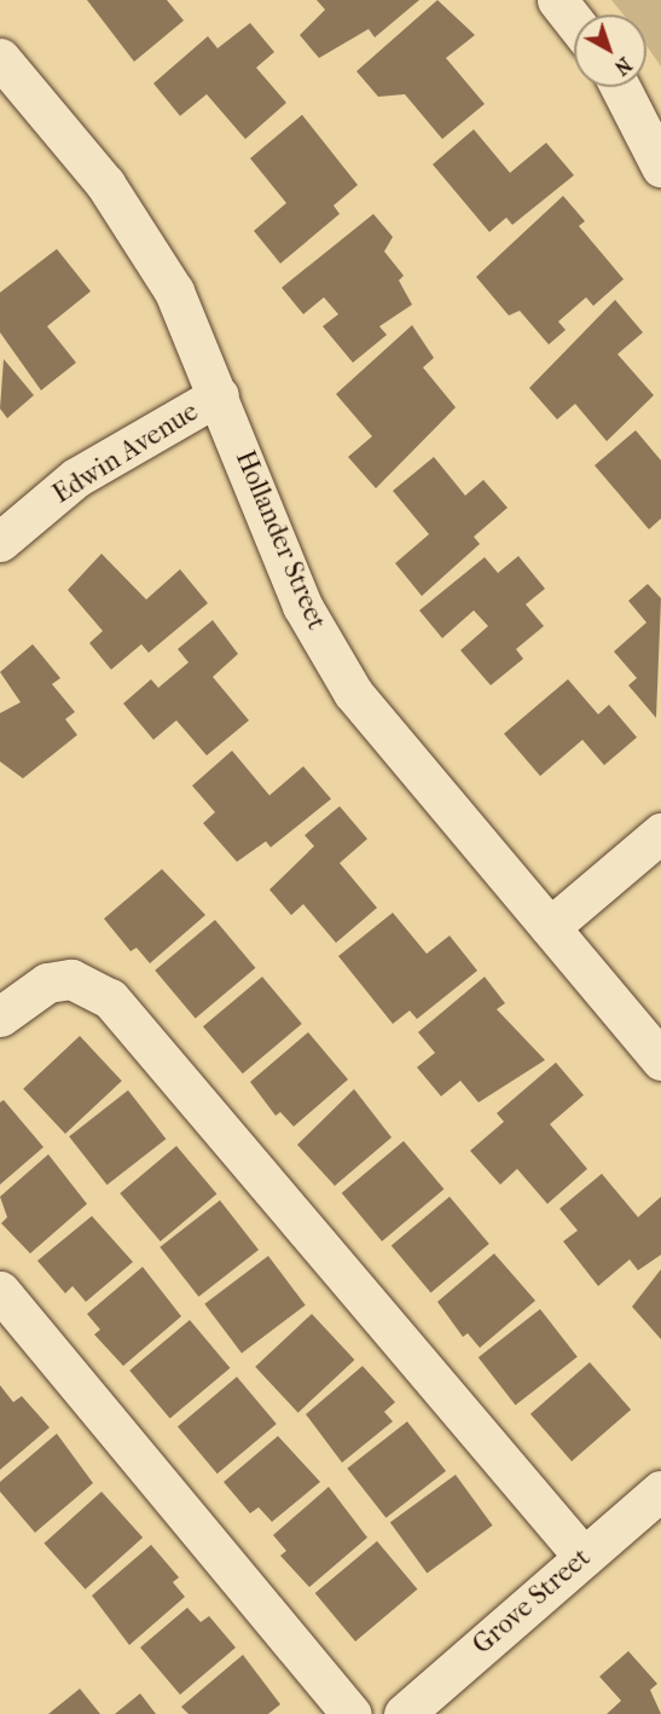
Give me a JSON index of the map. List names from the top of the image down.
{
  "streets": {
    "street": ["Edwin Avenue", "Hollander Street", "Grove Street"]
  },
  "crossings": [
    ["Edwin Avenue", "Hollander Street"]
  ],
  "north": "bottom right"
}
